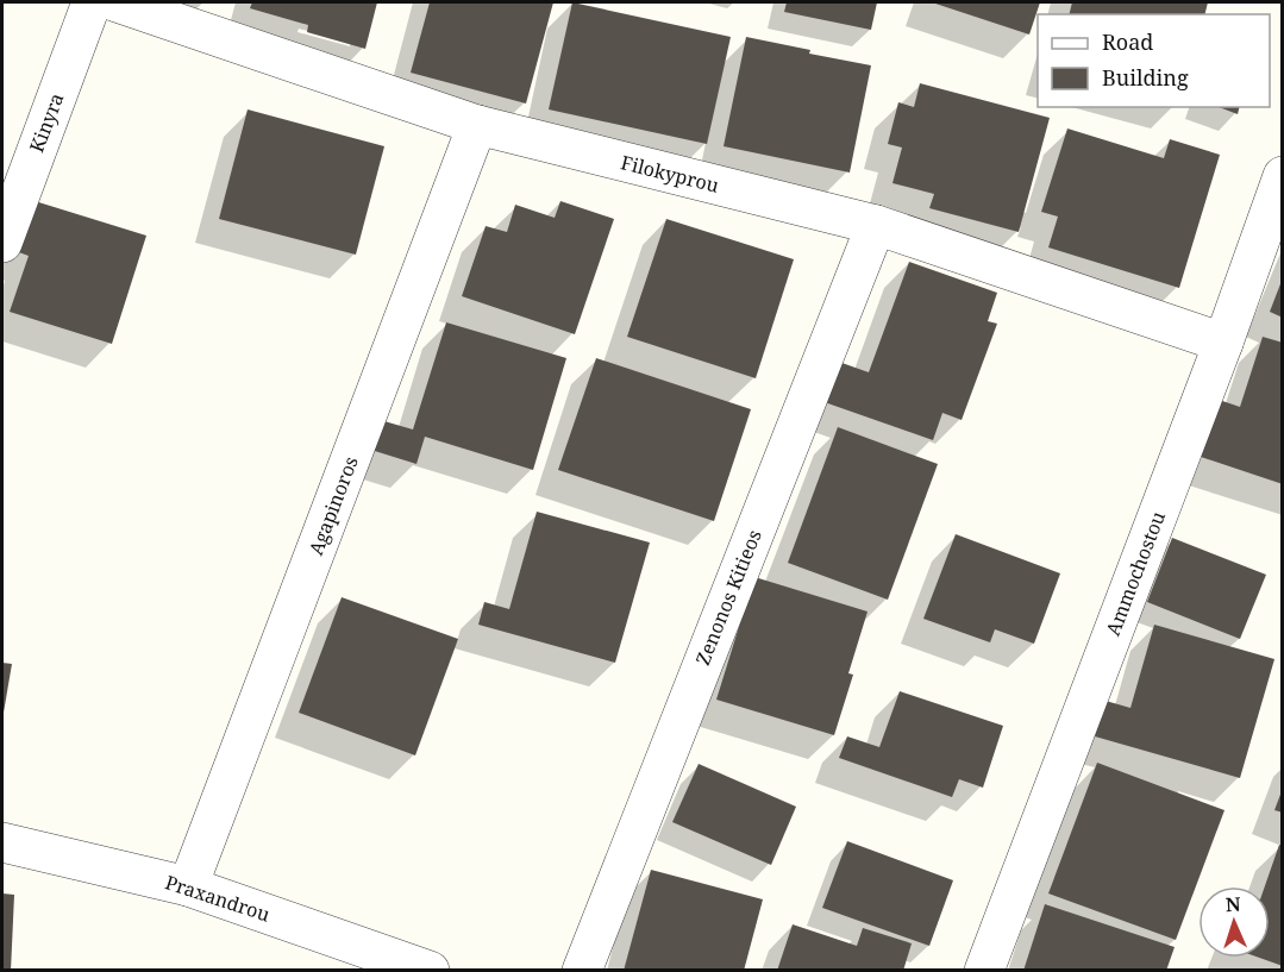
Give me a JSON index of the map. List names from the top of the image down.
{
  "streets": {
    "street": [
      "Kinyra",
      "Filokyprou",
      "Agapinoros",
      "Ammochostou",
      "Zenonos Kitieos",
      "Praxandrou"
    ]
  },
  "crossings": [
    ["Filokyprou", "Agapinoros"],
    ["Filokyprou", "Ammochostou"],
    ["Filokyprou", "Zenonos Kitieos"],
    ["Agapinoros", "Praxandrou"]
  ],
  "legend": ["Road", "Building"],
  "north": "top"
}
